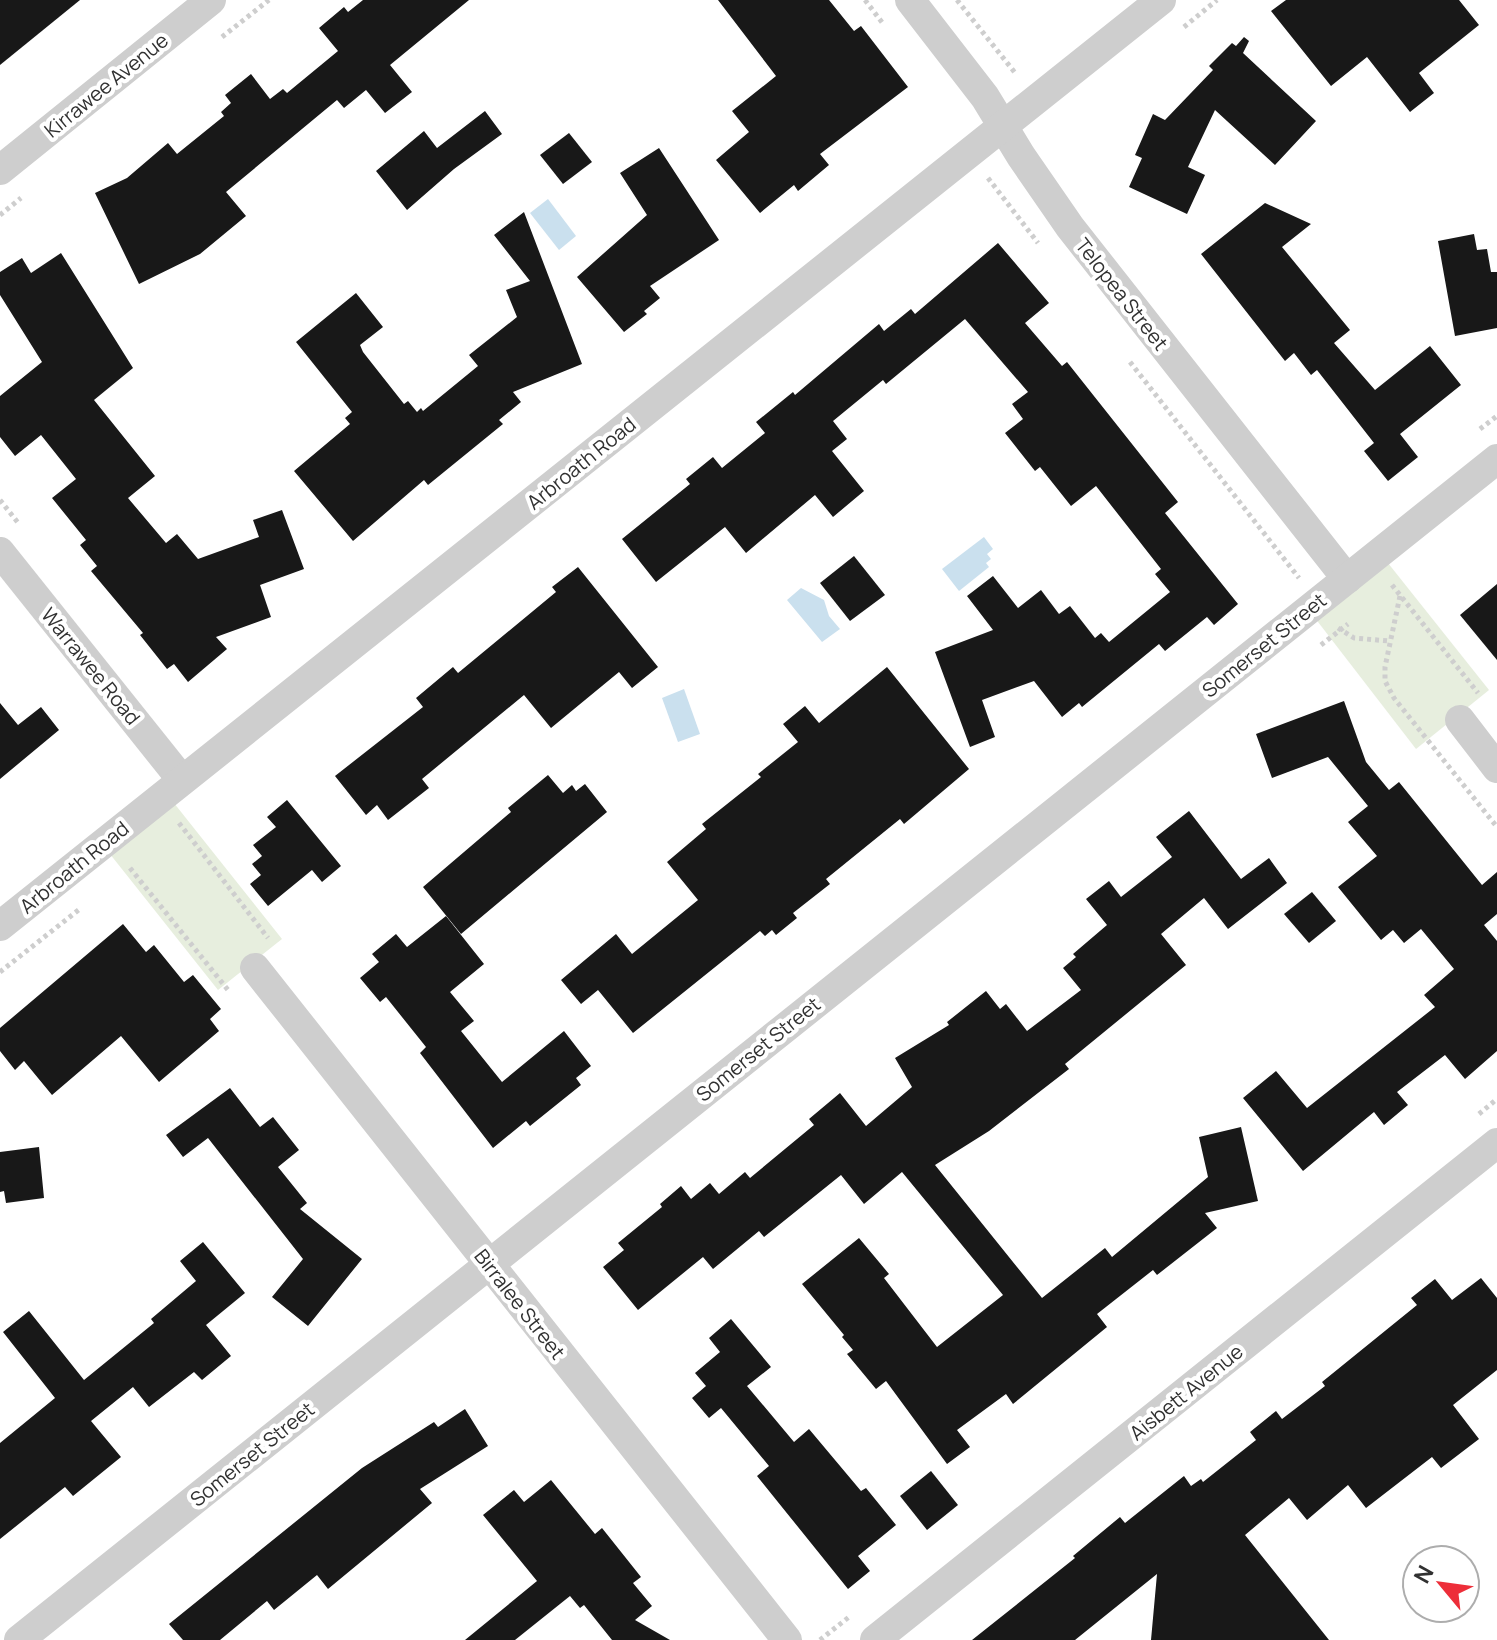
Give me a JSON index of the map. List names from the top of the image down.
{
  "streets": {
    "street": [
      "Kirrawee Avenue",
      "Telopea Street",
      "Arbroath Road",
      "Somerset Street",
      "Warrawee Road",
      "Birralee Street",
      "Aisbett Avenue"
    ]
  },
  "crossings": [
    ["Telopea Street", "Arbroath Road"],
    ["Telopea Street", "Somerset Street"],
    ["Arbroath Road", "Warrawee Road"],
    ["Somerset Street", "Birralee Street"]
  ],
  "north": "top left"
}
